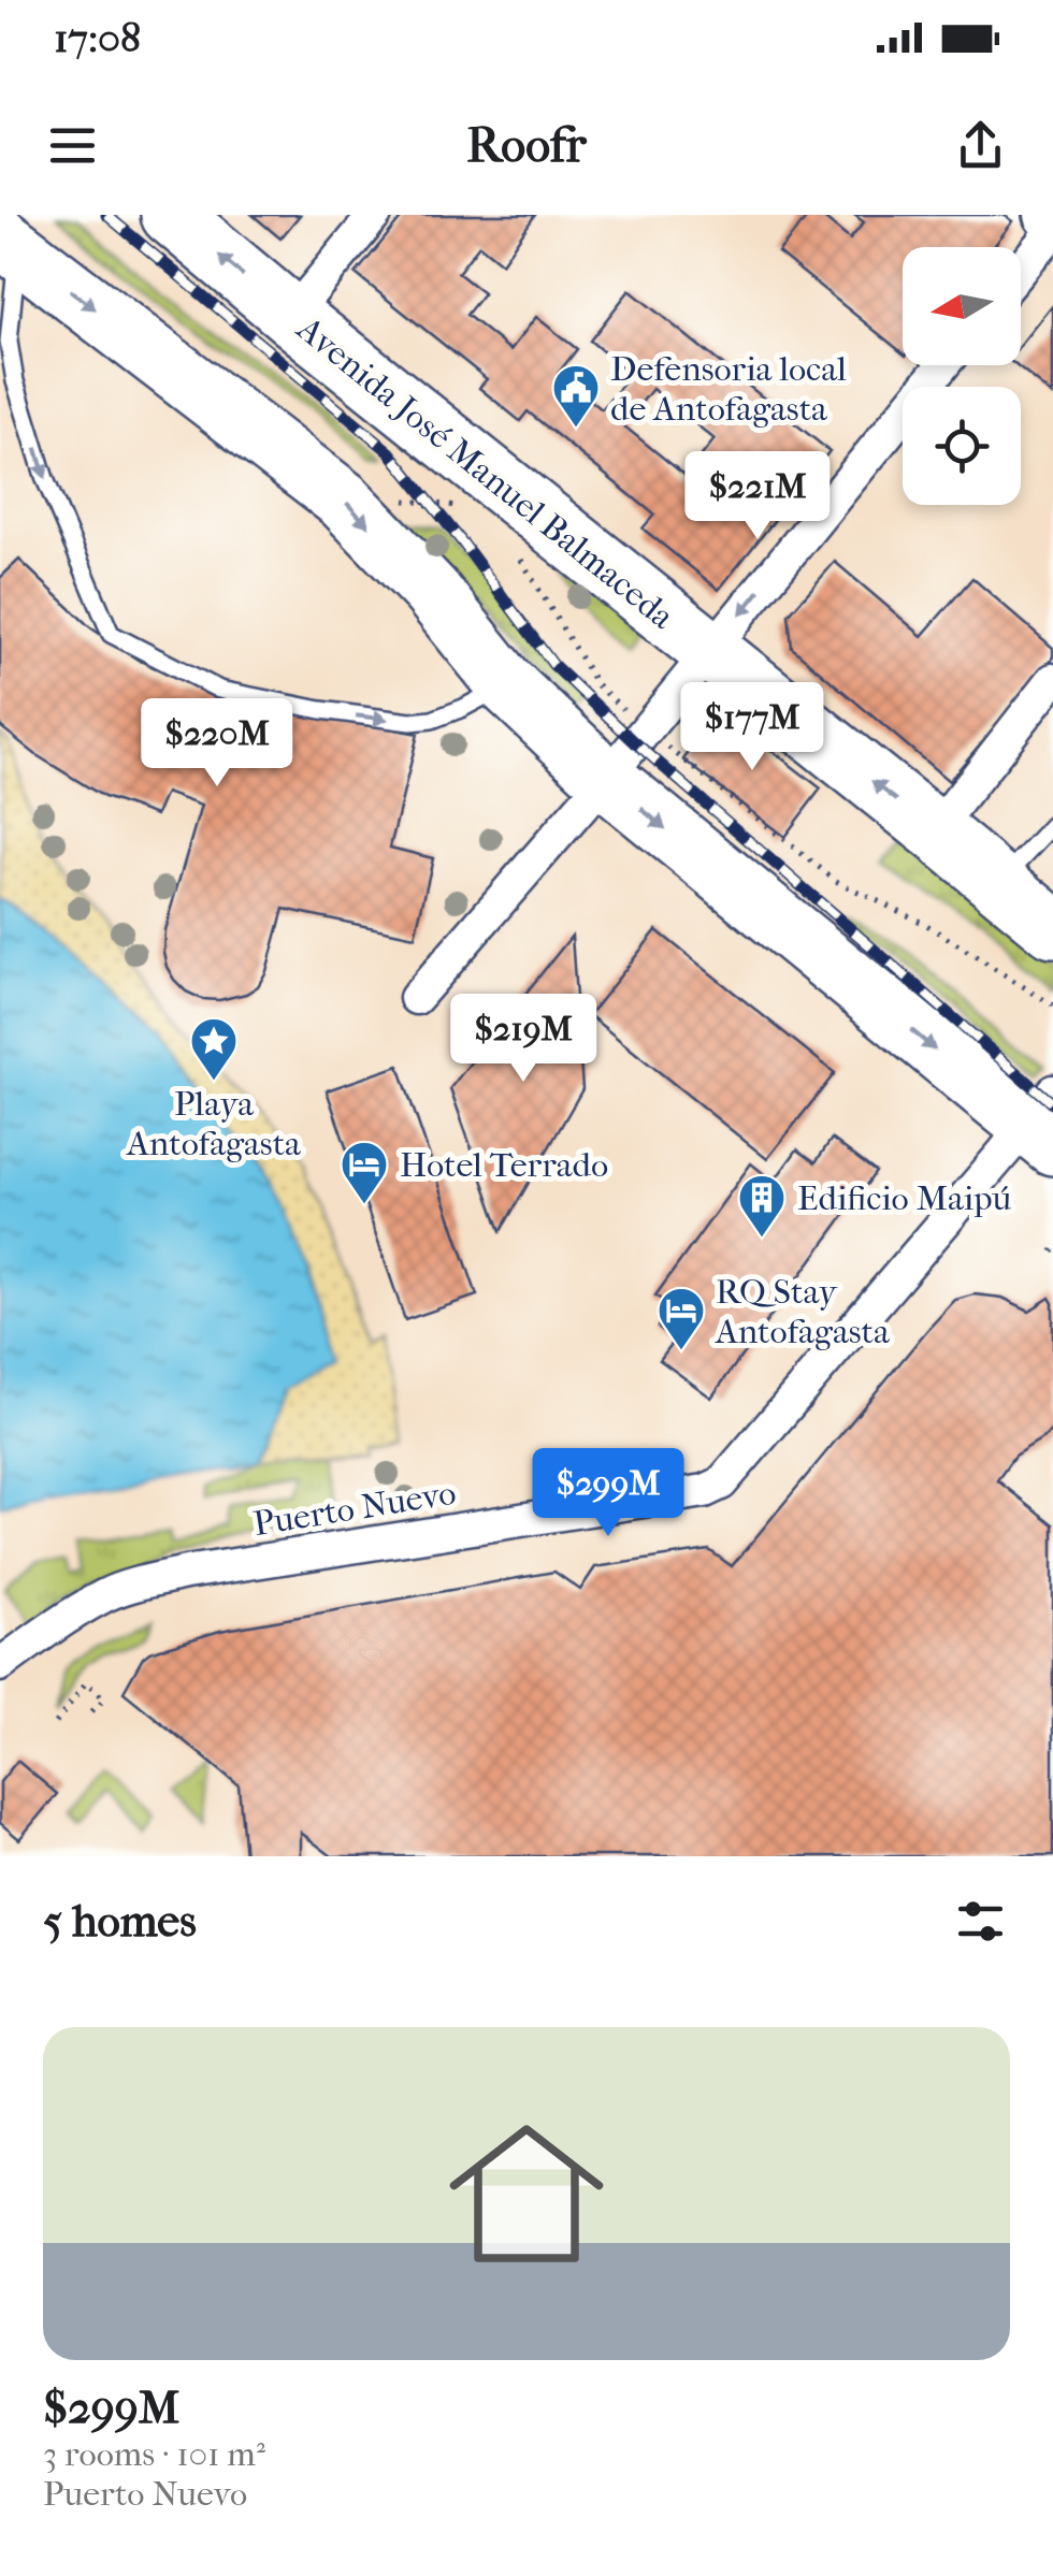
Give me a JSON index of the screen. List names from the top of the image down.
{
  "streets": {
    "highway": ["Avenida José Manuel Balmaceda"],
    "street": ["Puerto Nuevo"]
  },
  "places": {
    "public building": ["Defensoria local de Antofagasta"],
    "place": ["Playa Antofagasta"],
    "hotel": ["Hotel Terrado", "RQ Stay Antofagasta"],
    "building": ["Edificio Maipú"]
  },
  "north": "left",
  "page": {
    "status": "17:08",
    "header": "Roofr",
    "price": [
      "$221M",
      "$177M",
      "$220M",
      "$219M",
      "$299M"
    ],
    "heading": "5 homes",
    "list": [
      {
        "name": "$299M",
        "note": "3 rooms · 101 m² · Puerto Nuevo"
      }
    ]
  }
}
